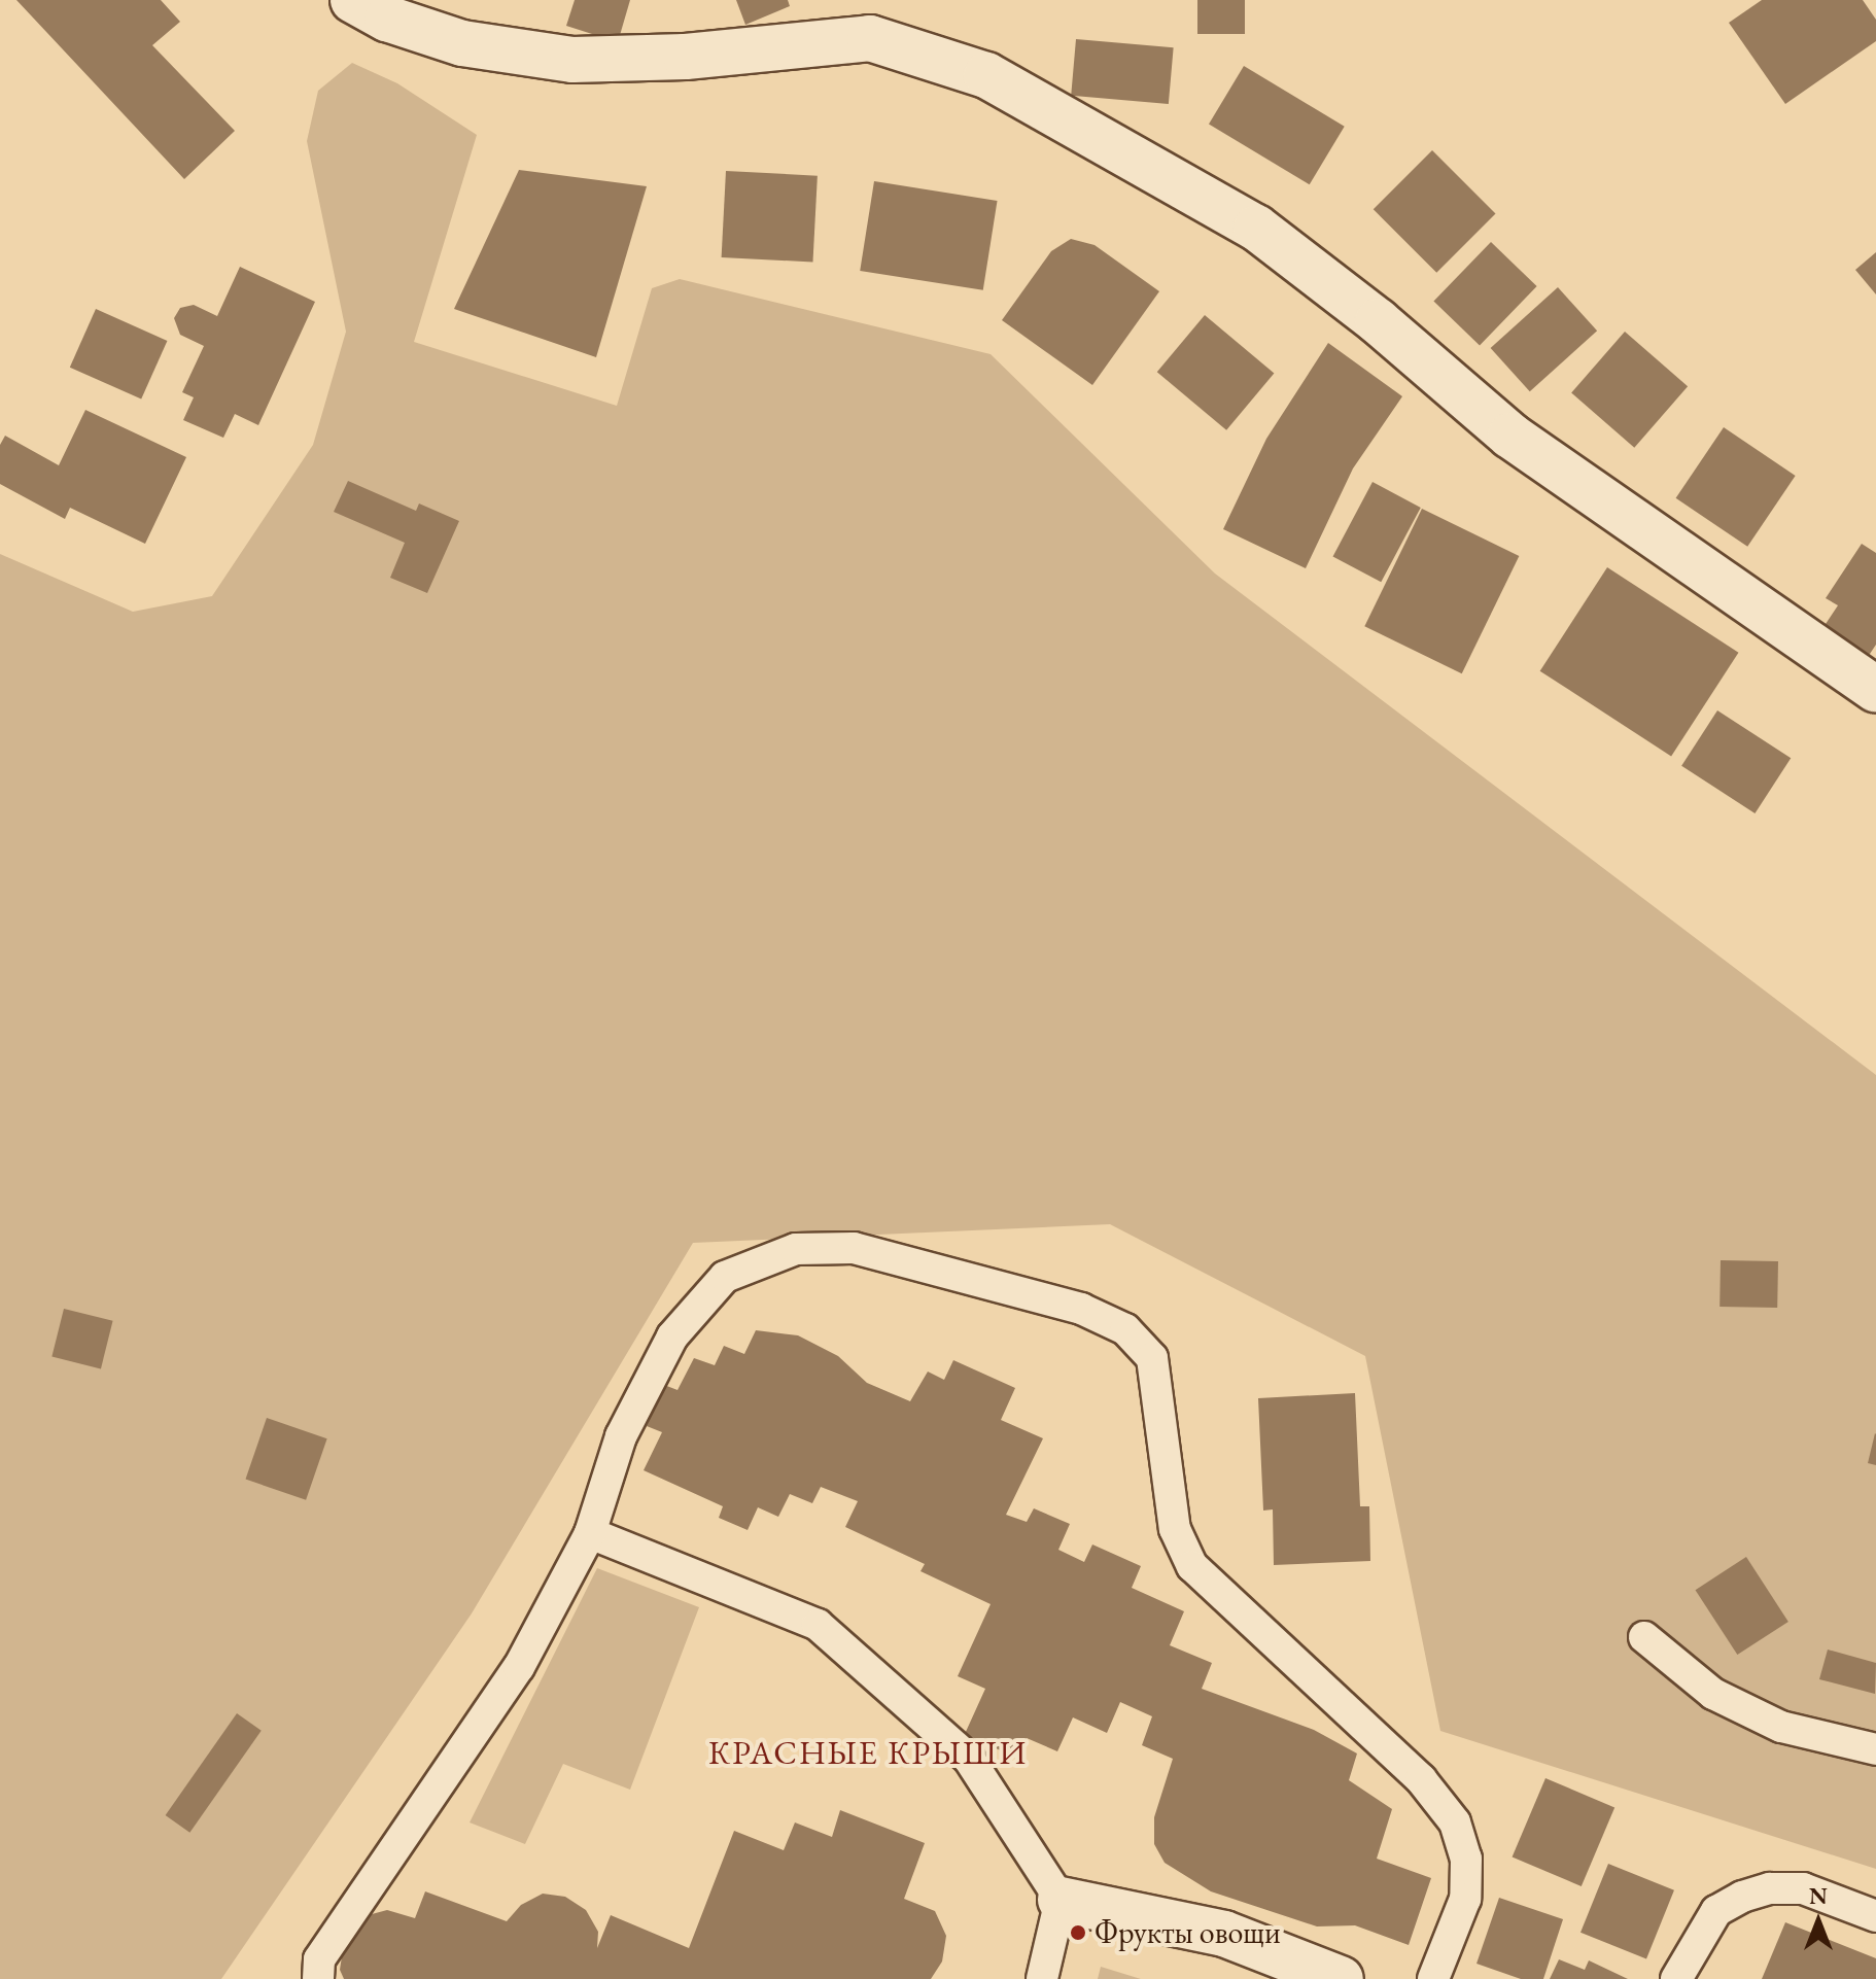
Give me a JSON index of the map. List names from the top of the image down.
{
  "districts": ["КРАСНЫЕ КРЫШИ"],
  "places": ["Фрукты овощи"],
  "north": "top"
}
